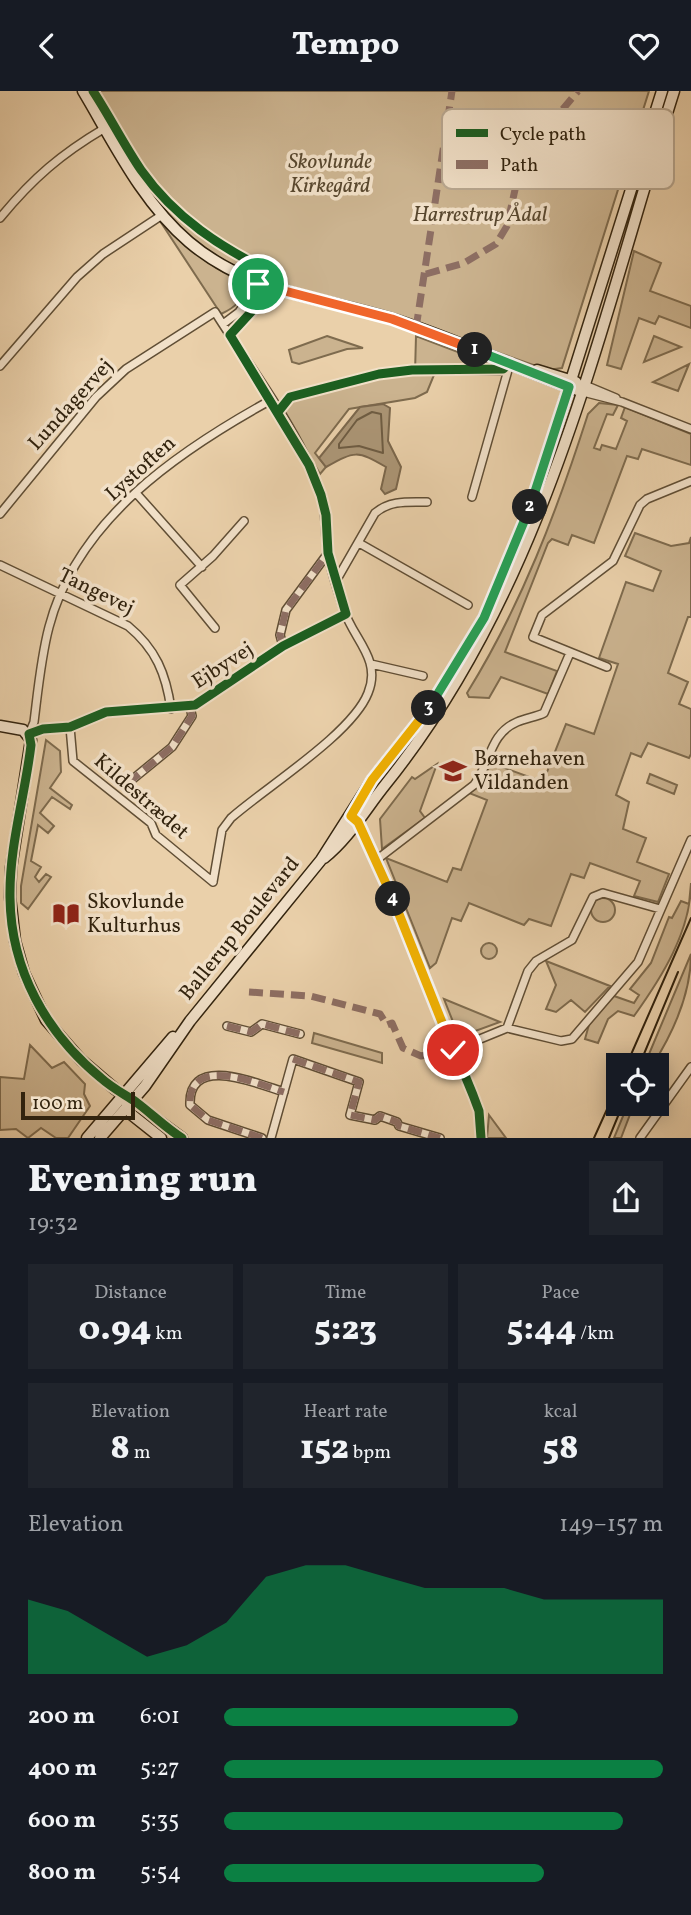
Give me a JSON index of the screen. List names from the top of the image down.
{
  "streets": {
    "street": [
      "Lundagervej",
      "Lystoften",
      "Tangevej",
      "Ejbyvej",
      "Kildestrædet",
      "Ballerup Boulevard"
    ]
  },
  "crossings": [
    ["Lystoften", "Tangevej"],
    ["Lystoften", "Ejbyvej"],
    ["Tangevej", "Ejbyvej"],
    ["Ejbyvej", "Kildestrædet"]
  ],
  "parks": ["Skovlunde Kirkegård", "Harrestrup Ådal"],
  "places": {
    "school or university": ["Børnehaven Vildanden"],
    "library": ["Skovlunde Kulturhus"]
  },
  "legend": ["Cycle path", "Path"],
  "scale_bar": "100 m",
  "page": {
    "header": "Tempo",
    "pins": [
      "1",
      "2",
      "3",
      "4"
    ],
    "scale": "100 m",
    "heading": ["Evening run", "19:32"],
    "stats": [
      ["Distance", "0.94 km"],
      ["Time", "5:23"],
      ["Pace", "5:44 /km"],
      ["Elevation", "8 m"],
      ["Heart rate", "152 bpm"],
      ["kcal", "58"]
    ],
    "chart": ["Elevation", "149–157 m"],
    "list": [
      {
        "name": "200 m",
        "note": "6:01"
      },
      {
        "name": "400 m",
        "note": "5:27"
      },
      {
        "name": "600 m",
        "note": "5:35"
      },
      {
        "name": "800 m",
        "note": "5:54"
      }
    ]
  }
}
